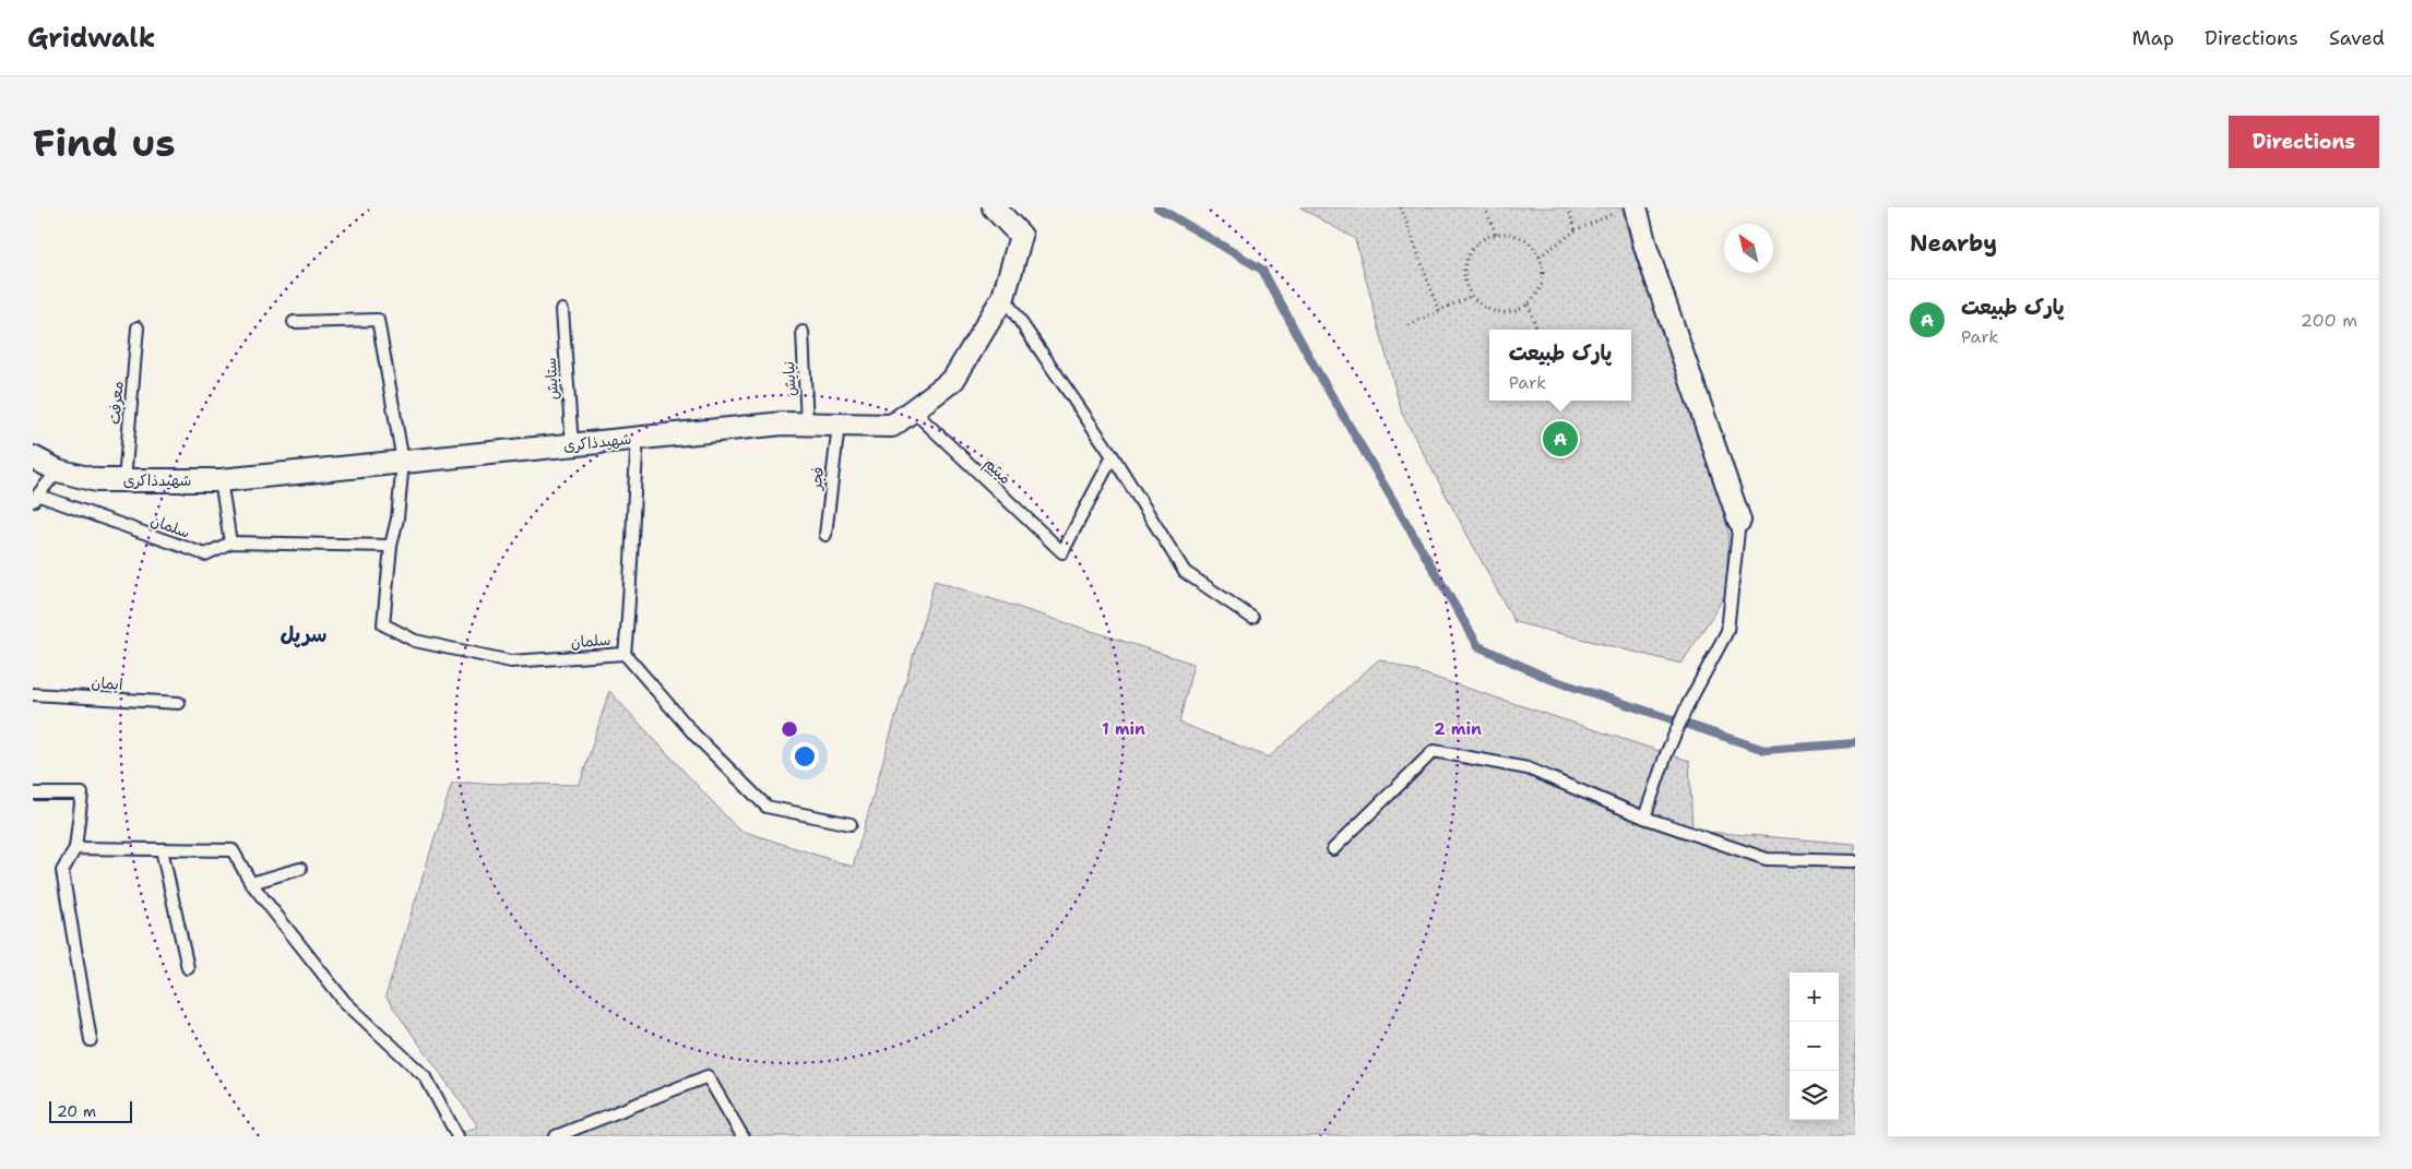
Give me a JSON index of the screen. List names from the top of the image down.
{
  "streets": {
    "street": ["شهیدذاکری"],
    "lane": [
      "ستایش",
      "نیایش",
      "معرفت",
      "میثم",
      "فجر",
      "سلمان",
      "ایمان"
    ]
  },
  "crossings": [
    ["ستایش", "شهیدذاکری"],
    ["نیایش", "شهیدذاکری"],
    ["معرفت", "شهیدذاکری"],
    ["شهیدذاکری", "میثم"],
    ["شهیدذاکری", "فجر"],
    ["شهیدذاکری", "سلمان"]
  ],
  "districts": ["سرپل"],
  "scale_bar": "20 m",
  "north": "top left",
  "page": {
    "header": "Gridwalk",
    "nav": ["Map", "Directions", "Saved"],
    "buttons": "Directions",
    "title": "Find us",
    "heading": "Nearby",
    "list": [
      {
        "mark": "A",
        "name": "پارک طبیعت",
        "note": "Park",
        "value": "200 m"
      }
    ],
    "popup": ["پارک طبیعت", "Park"],
    "pins": "A",
    "map_buttons": ["+", "−"],
    "scale": "20 m"
  },
  "rings": ["1 min", "2 min"]
}
